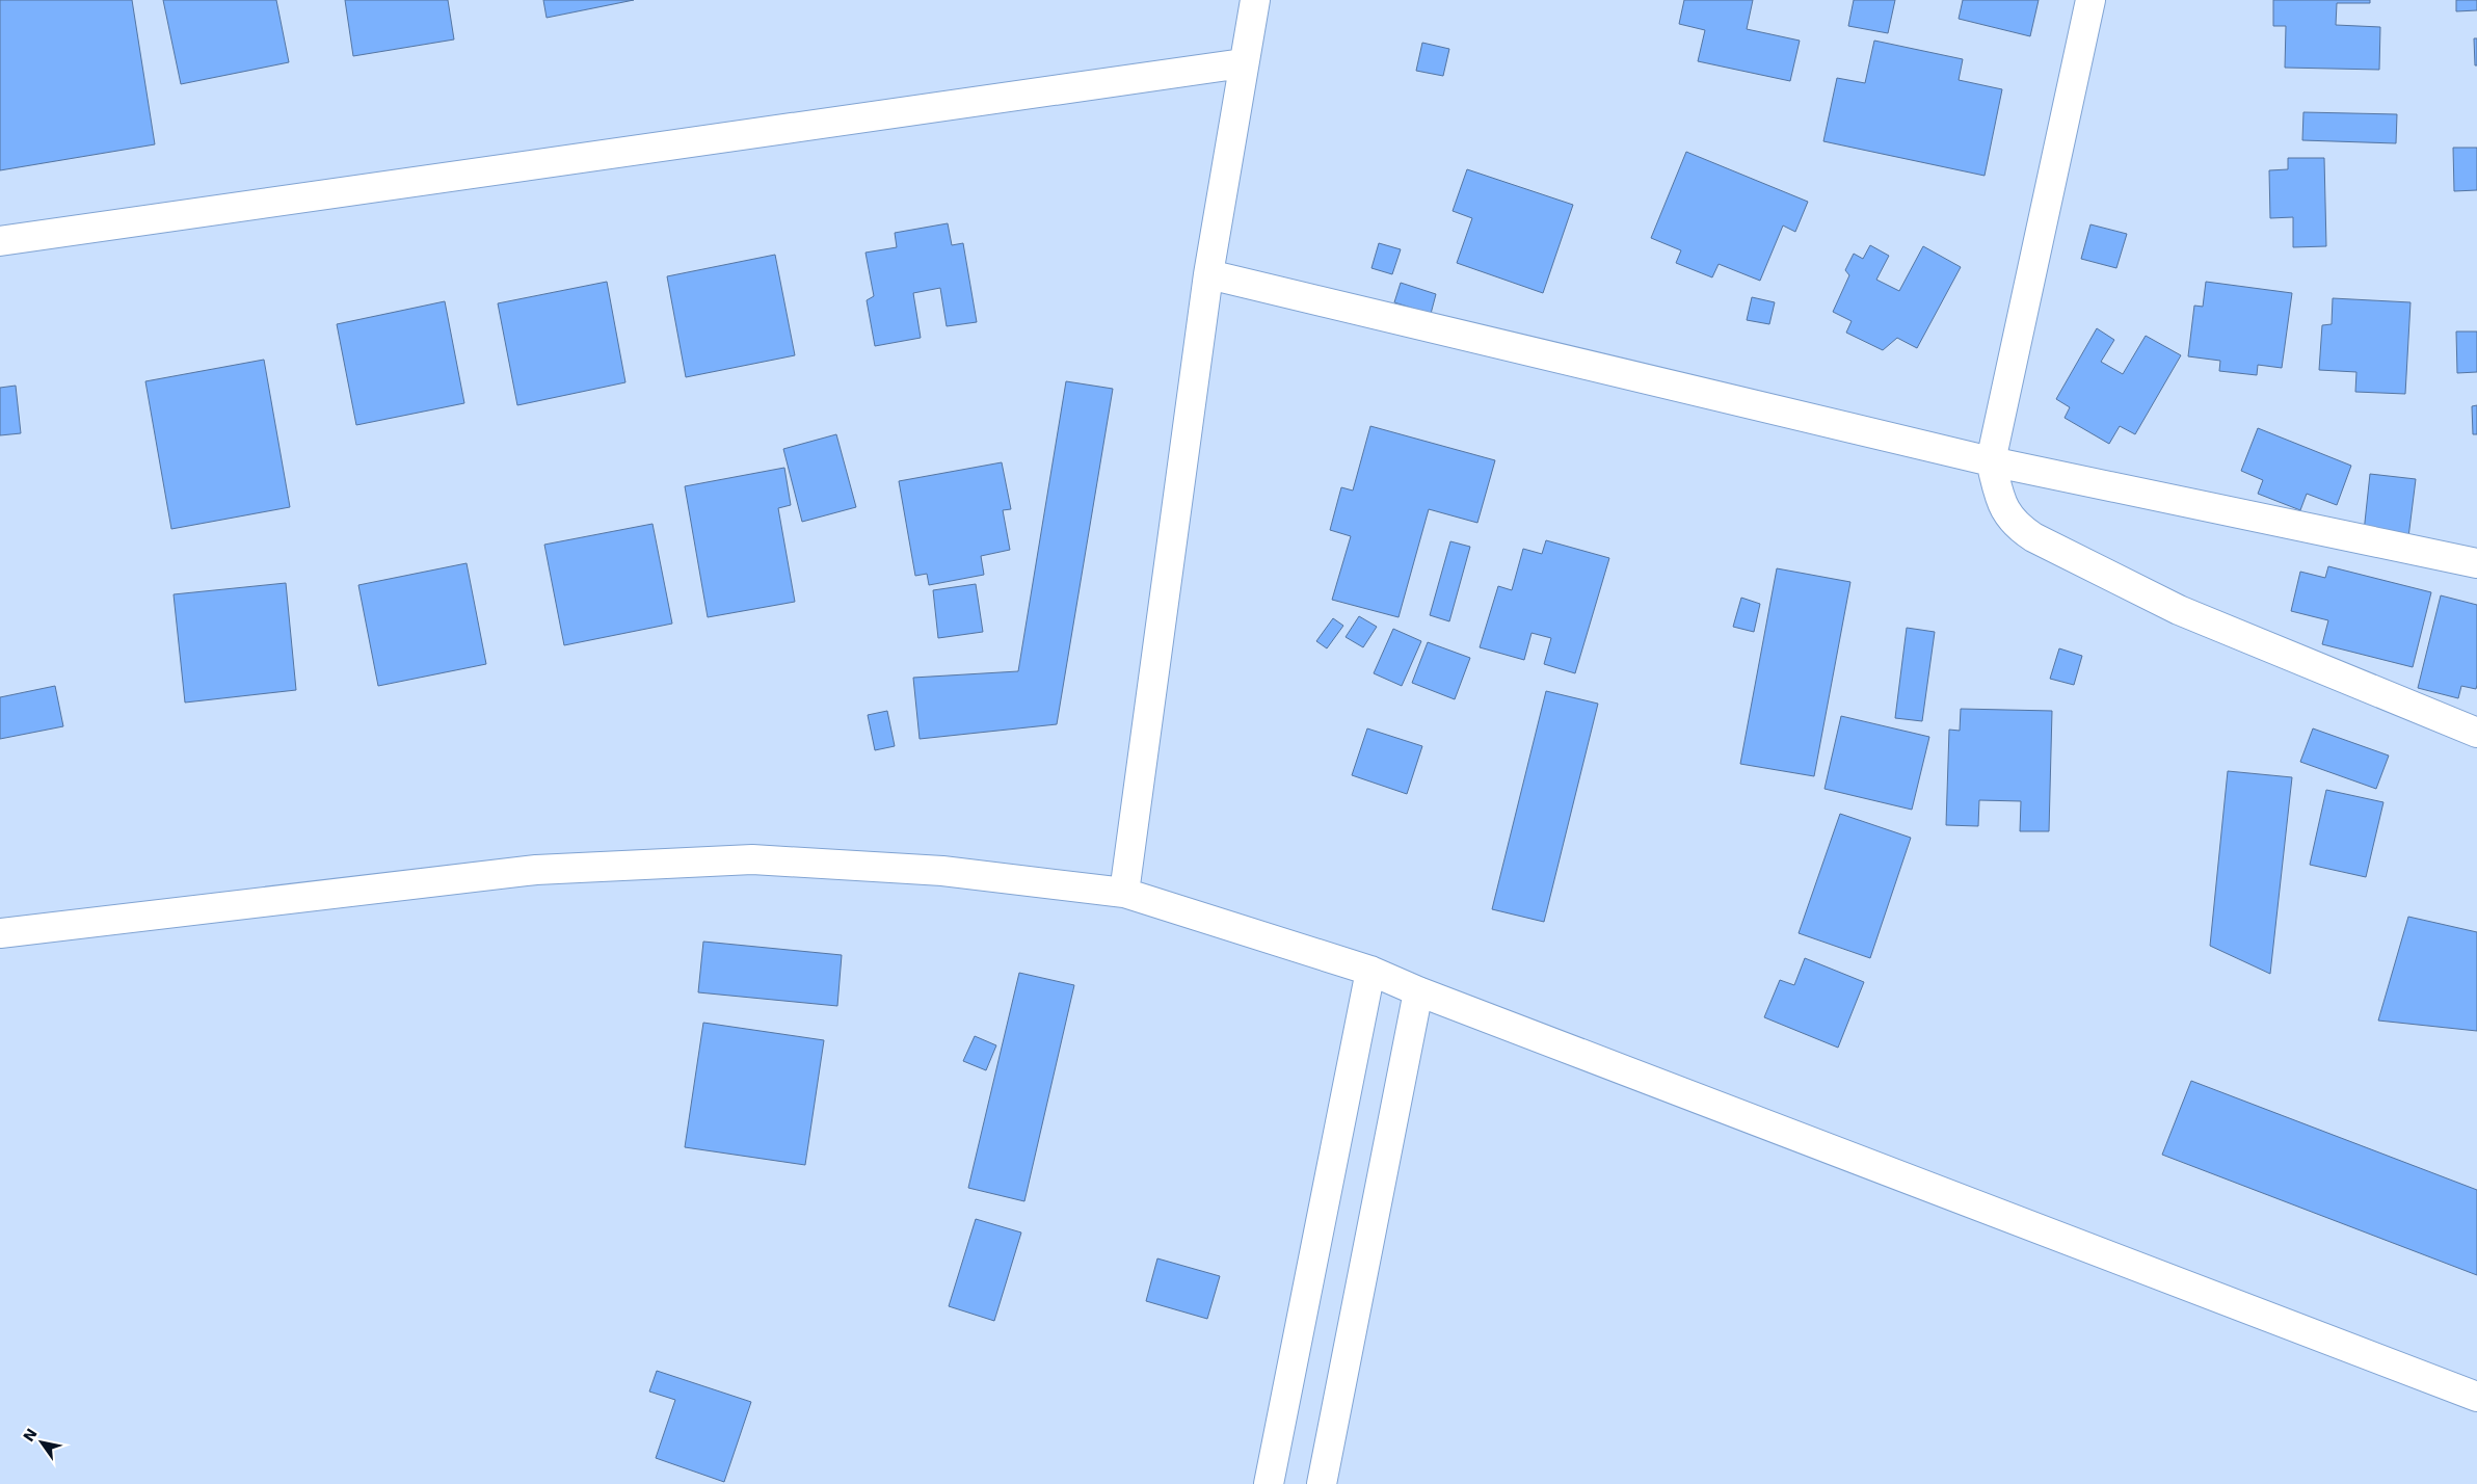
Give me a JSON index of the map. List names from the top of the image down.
{
  "north": "top left"
}
